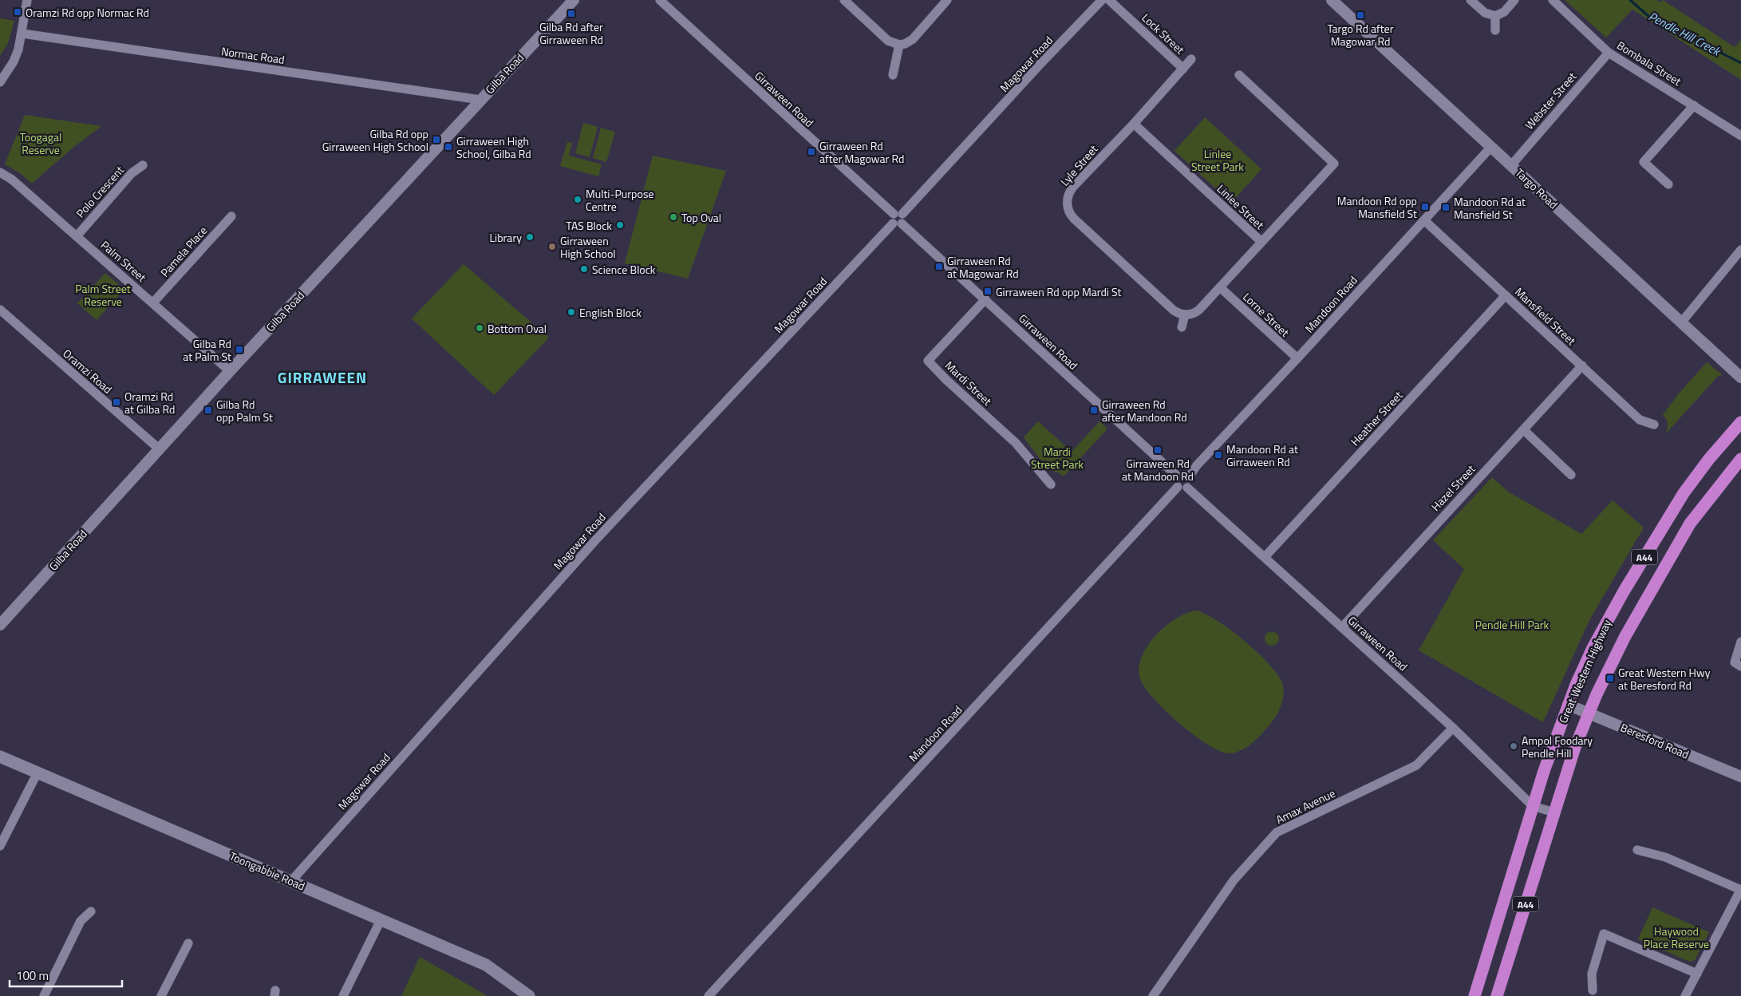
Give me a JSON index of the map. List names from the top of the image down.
{
  "streets": {
    "highway": ["A44", "Great Western Highway"],
    "main road": ["Toongabbie Road"],
    "street": [
      "Lock Street",
      "Normac Road",
      "Bombala Street",
      "Magowar Road",
      "Gilba Road",
      "Girraween Road",
      "Webster Street",
      "Lyle Street",
      "Targo Road",
      "Polo Crescent",
      "Linlee Street",
      "Pamela Place",
      "Palm Street",
      "Mandoon Road",
      "Lorne Street",
      "Mansfield Street",
      "Oramzi Road",
      "Mardi Street",
      "Heather Street",
      "Hazel Street",
      "Beresford Road",
      "Amax Avenue"
    ]
  },
  "crossings": [
    ["Lock Street", "Lyle Street"],
    ["Normac Road", "Gilba Road"],
    ["Bombala Street", "Webster Street"],
    ["Magowar Road", "Girraween Road"],
    ["Magowar Road", "Toongabbie Road"],
    ["Gilba Road", "Palm Street"],
    ["Gilba Road", "Oramzi Road"],
    ["Girraween Road", "Mandoon Road"],
    ["Girraween Road", "Mardi Street"],
    ["Girraween Road", "Heather Street"],
    ["Girraween Road", "Hazel Street"],
    ["Girraween Road", "Great Western Highway"],
    ["Girraween Road", "Amax Avenue"],
    ["Webster Street", "Targo Road"],
    ["Lyle Street", "Linlee Street"],
    ["Targo Road", "Mandoon Road"],
    ["Polo Crescent", "Palm Street"],
    ["Pamela Place", "Palm Street"],
    ["Mandoon Road", "Lorne Street"],
    ["Mandoon Road", "Mansfield Street"],
    ["Mansfield Street", "Heather Street"],
    ["Mansfield Street", "Hazel Street"],
    ["Great Western Highway", "Beresford Road"]
  ],
  "districts": ["GIRRAWEEN"],
  "water": ["Pendle Hill Creek"],
  "parks": [
    "Toogagal Reserve",
    "Linlee Street Park",
    "Palm Street Reserve",
    "Mardi Street Park",
    "Pendle Hill Park",
    "Haywood Place Reserve"
  ],
  "places": {
    "transit": [
      "Oramzi Rd opp Normac Rd",
      "Gilba Rd after Girraween Rd",
      "Targo Rd after Magowar Rd",
      "Gilba Rd opp Girraween High School",
      "Girraween High School, Gilba Rd",
      "Girraween Rd after Magowar Rd",
      "Mandoon Rd opp Mansfield St",
      "Mandoon Rd at Mansfield St",
      "Girraween Rd at Magowar Rd",
      "Girraween Rd opp Mardi St",
      "Gilba Rd at Palm St",
      "Oramzi Rd at Gilba Rd",
      "Gilba Rd opp Palm St",
      "Girraween Rd after Mandoon Rd",
      "Girraween Rd at Mandoon Rd",
      "Mandoon Rd at Girraween Rd",
      "Great Western Hwy at Beresford Rd"
    ],
    "other": [
      "Multi-Purpose Centre",
      "Top Oval",
      "TAS Block",
      "Library",
      "Girraween High School",
      "Science Block",
      "English Block",
      "Bottom Oval",
      "Ampol Foodary Pendle Hill"
    ]
  },
  "scale_bar": "100 m"
}
